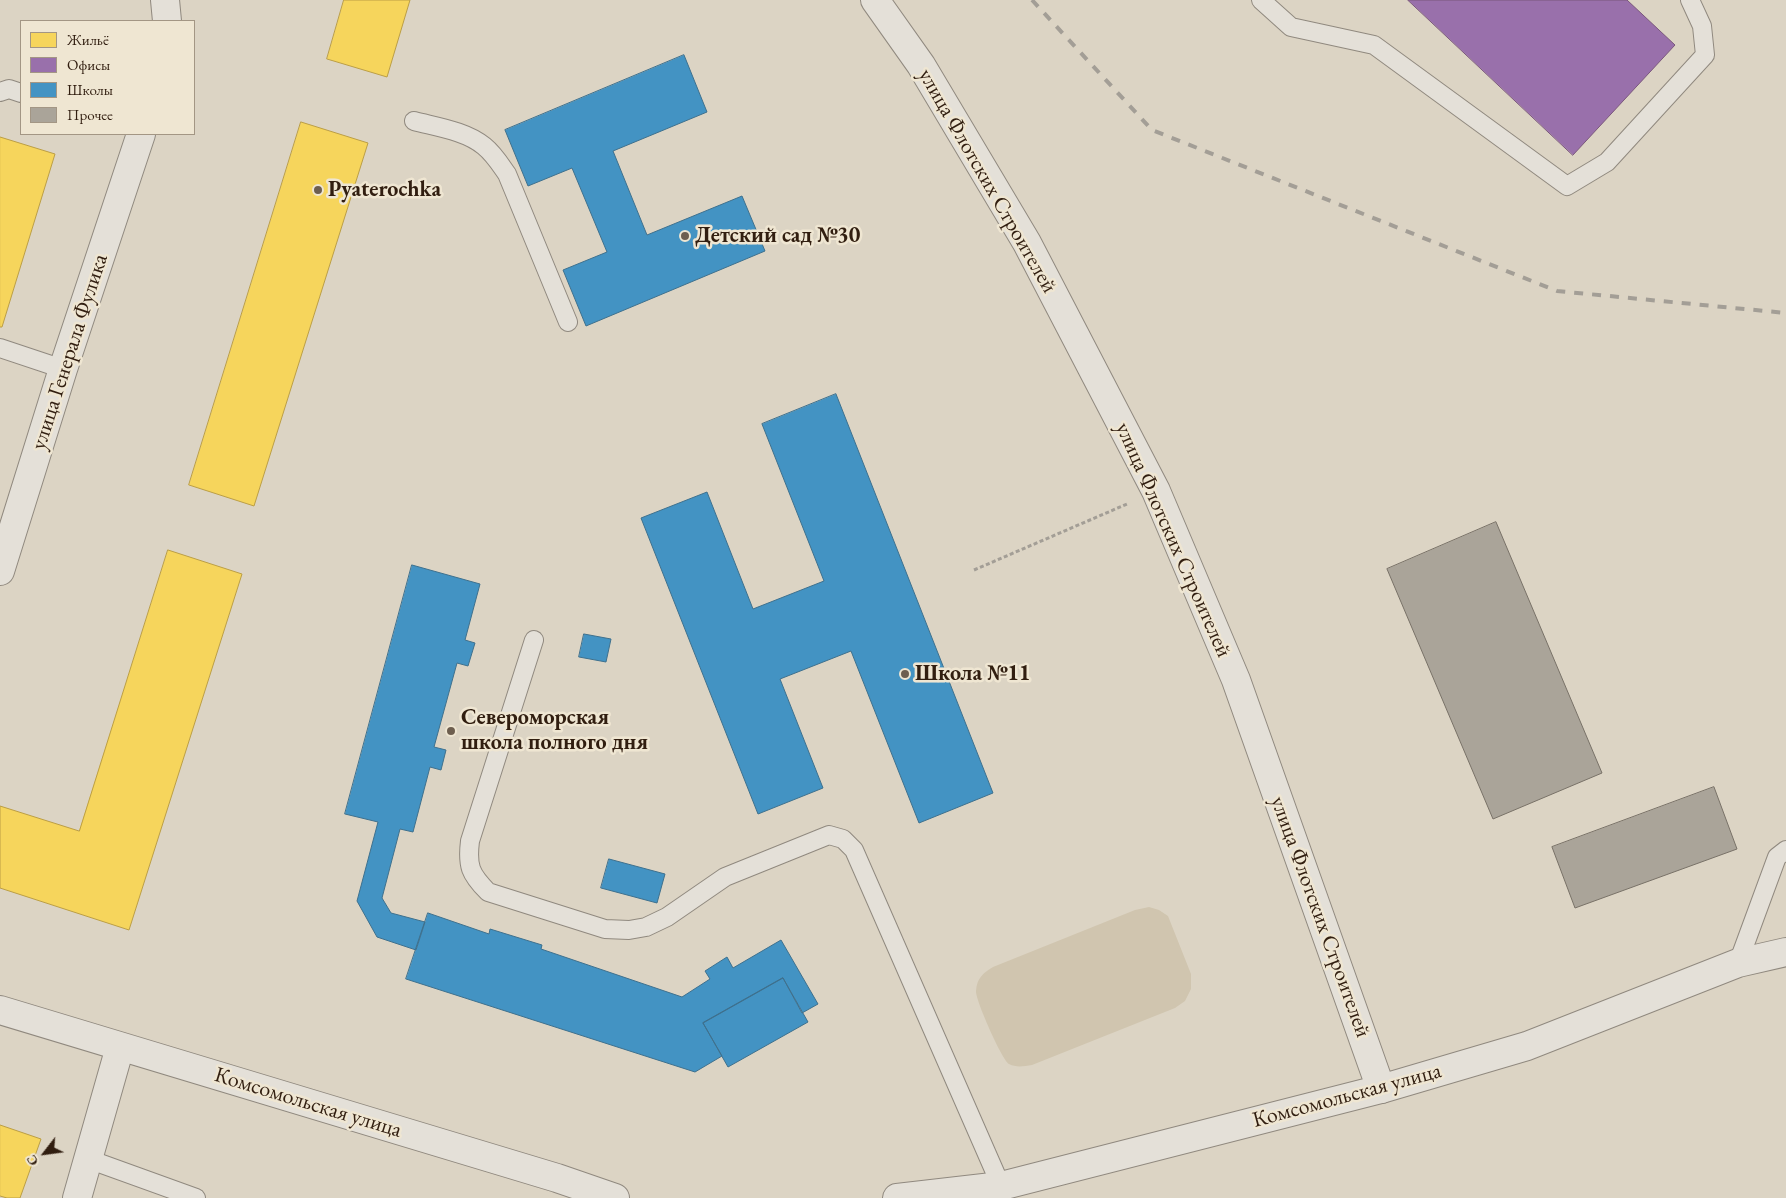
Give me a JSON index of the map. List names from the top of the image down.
{
  "streets": {
    "street": ["улица Флотских Строителей", "улица Генерала Фулика", "Комсомольская улица"]
  },
  "crossings": [
    ["улица Флотских Строителей", "Комсомольская улица"]
  ],
  "places": [
    "Pyaterochka",
    "Детский сад №30",
    "Школа №11",
    "Североморская школа полного дня"
  ],
  "legend": [
    "Жильё",
    "Офисы",
    "Школы",
    "Прочее"
  ],
  "north": "bottom left"
}
